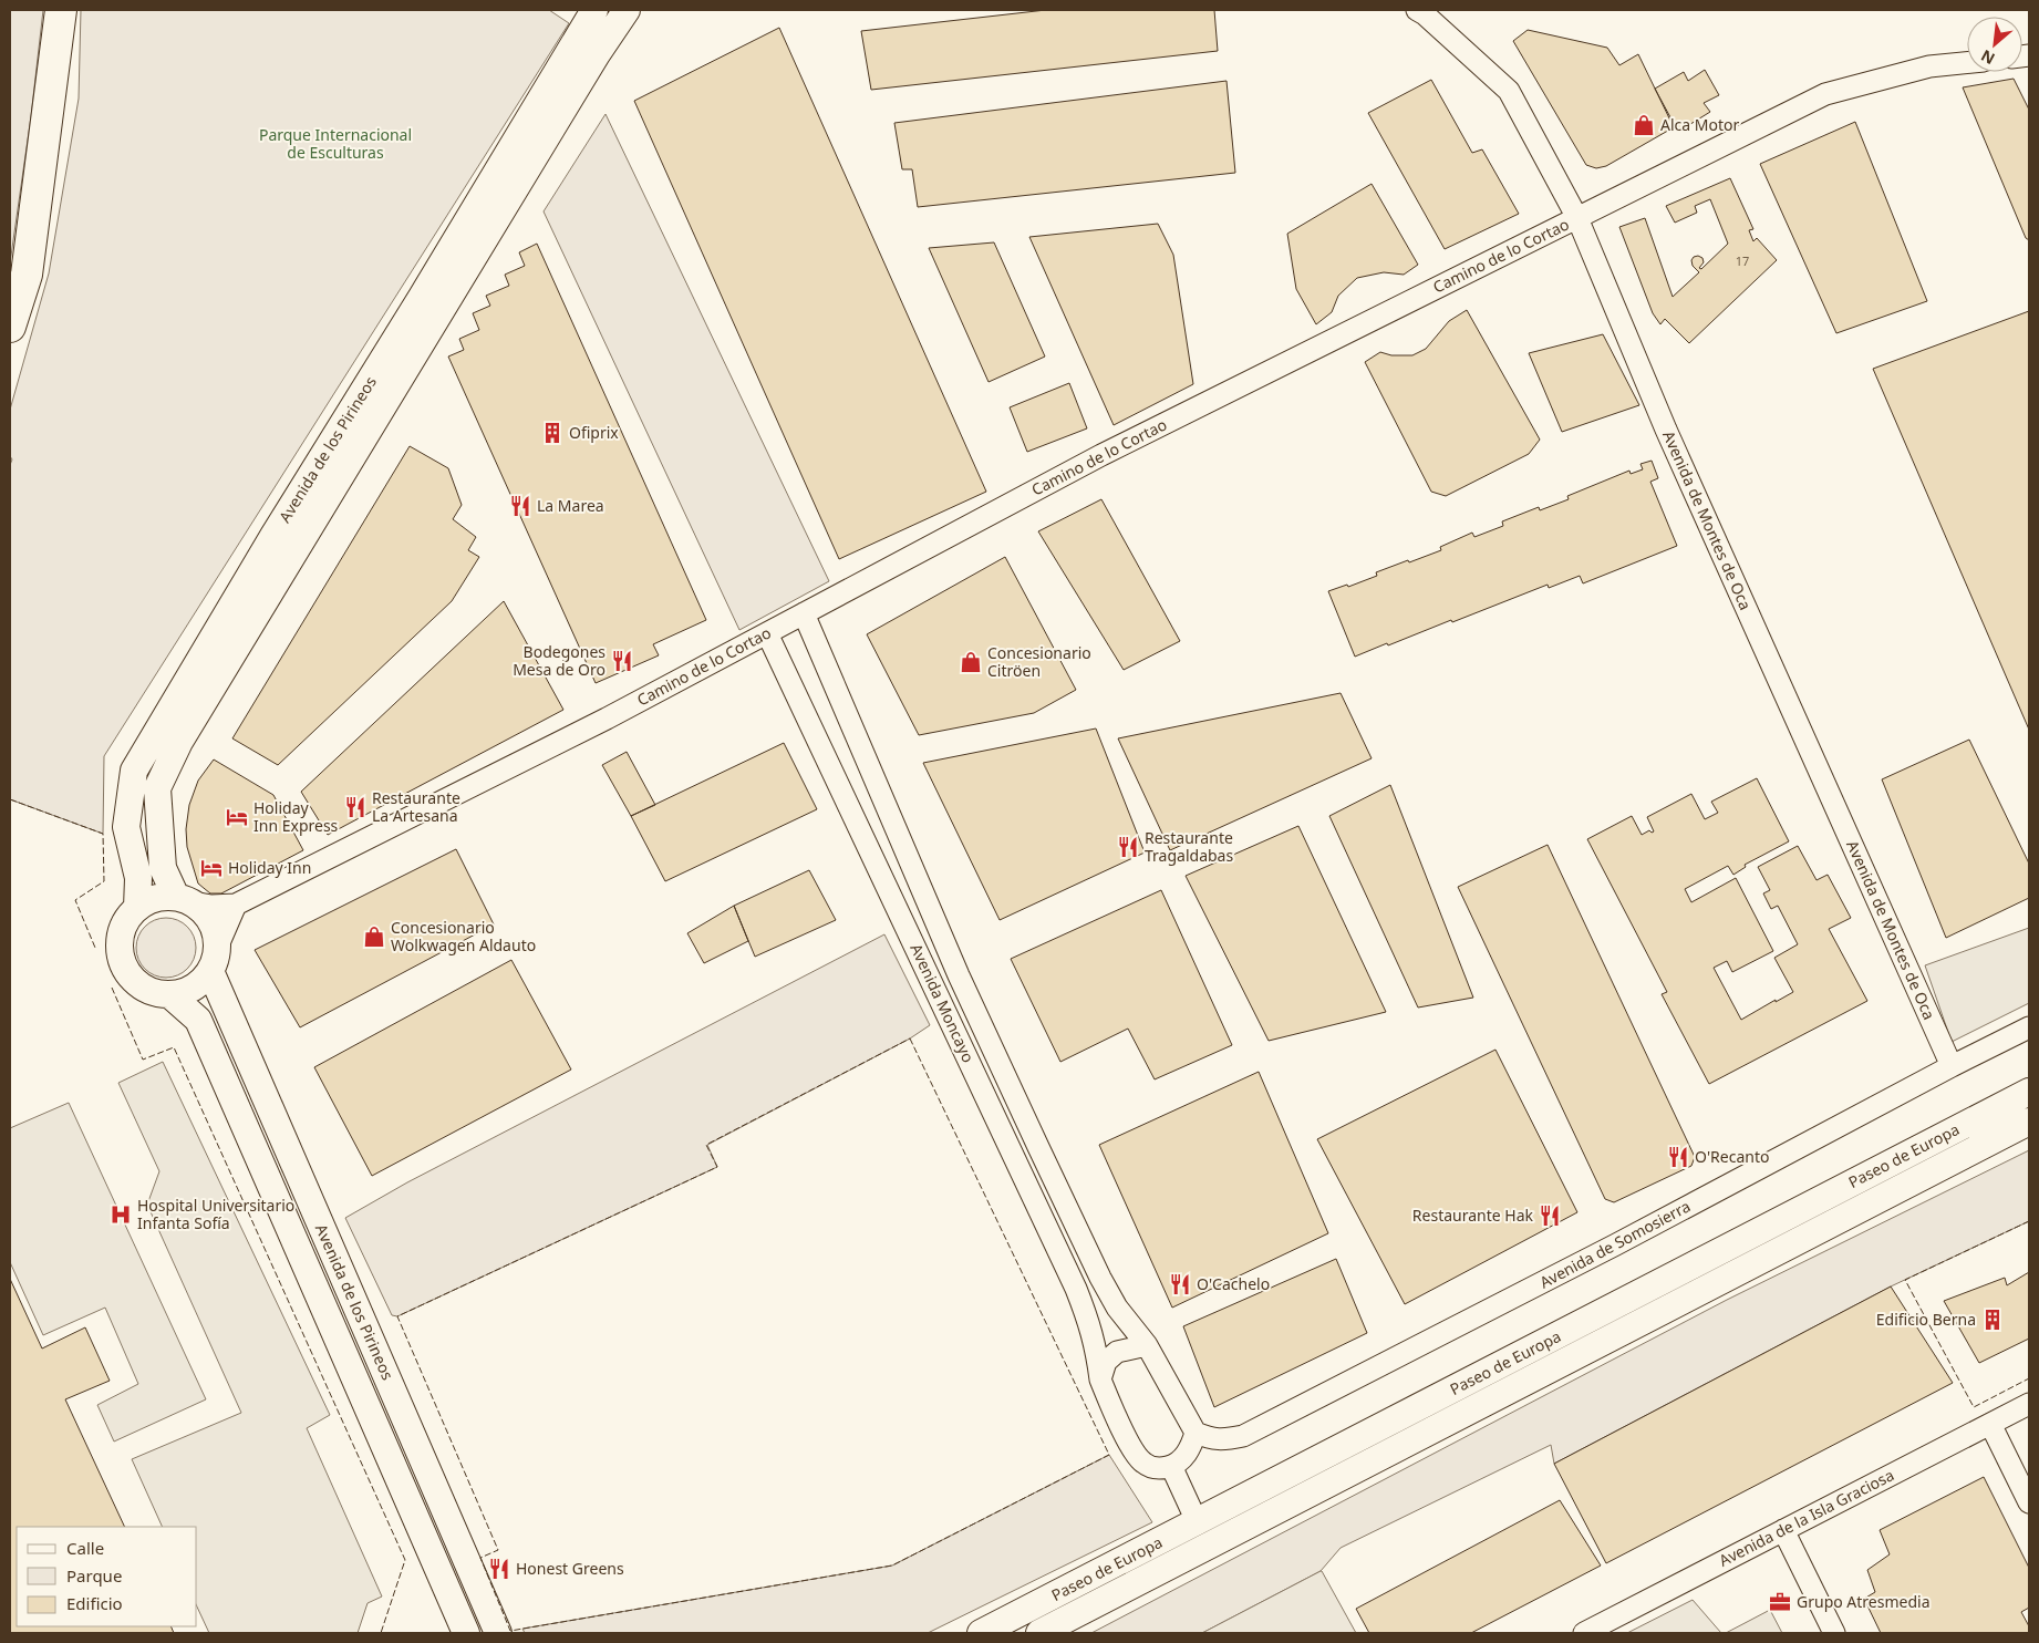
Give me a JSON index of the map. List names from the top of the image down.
{
  "streets": {
    "main road": ["Avenida de los Pirineos", "Paseo de Europa"],
    "street": [
      "Camino de lo Cortao",
      "Avenida de Montes de Oca",
      "Avenida Moncayo",
      "Avenida de Somosierra",
      "Avenida de la Isla Graciosa"
    ]
  },
  "crossings": [
    ["Camino de lo Cortao", "Avenida de los Pirineos"],
    ["Camino de lo Cortao", "Avenida de Montes de Oca"],
    ["Camino de lo Cortao", "Avenida Moncayo"],
    ["Avenida de Montes de Oca", "Avenida de Somosierra"],
    ["Avenida Moncayo", "Avenida de Somosierra"]
  ],
  "parks": ["Parque Internacional de Esculturas"],
  "places": {
    "shop": ["Alca Motor", "Concesionario Citröen", "Concesionario Wolkwagen Aldauto"],
    "building": ["Ofiprix", "Edificio Berna"],
    "restaurant": [
      "La Marea",
      "Bodegones Mesa de Oro",
      "Restaurante La Artesana",
      "Restaurante Tragaldabas",
      "O'Recanto",
      "Restaurante Hak",
      "O'Cachelo",
      "Honest Greens"
    ],
    "hotel": ["Holiday Inn Express", "Holiday Inn"],
    "hospital": ["Hospital Universitario Infanta Sofía"],
    "office": ["Grupo Atresmedia"]
  },
  "house_numbers": ["17"],
  "legend": ["Calle", "Parque", "Edificio"],
  "north": "bottom left"
}
